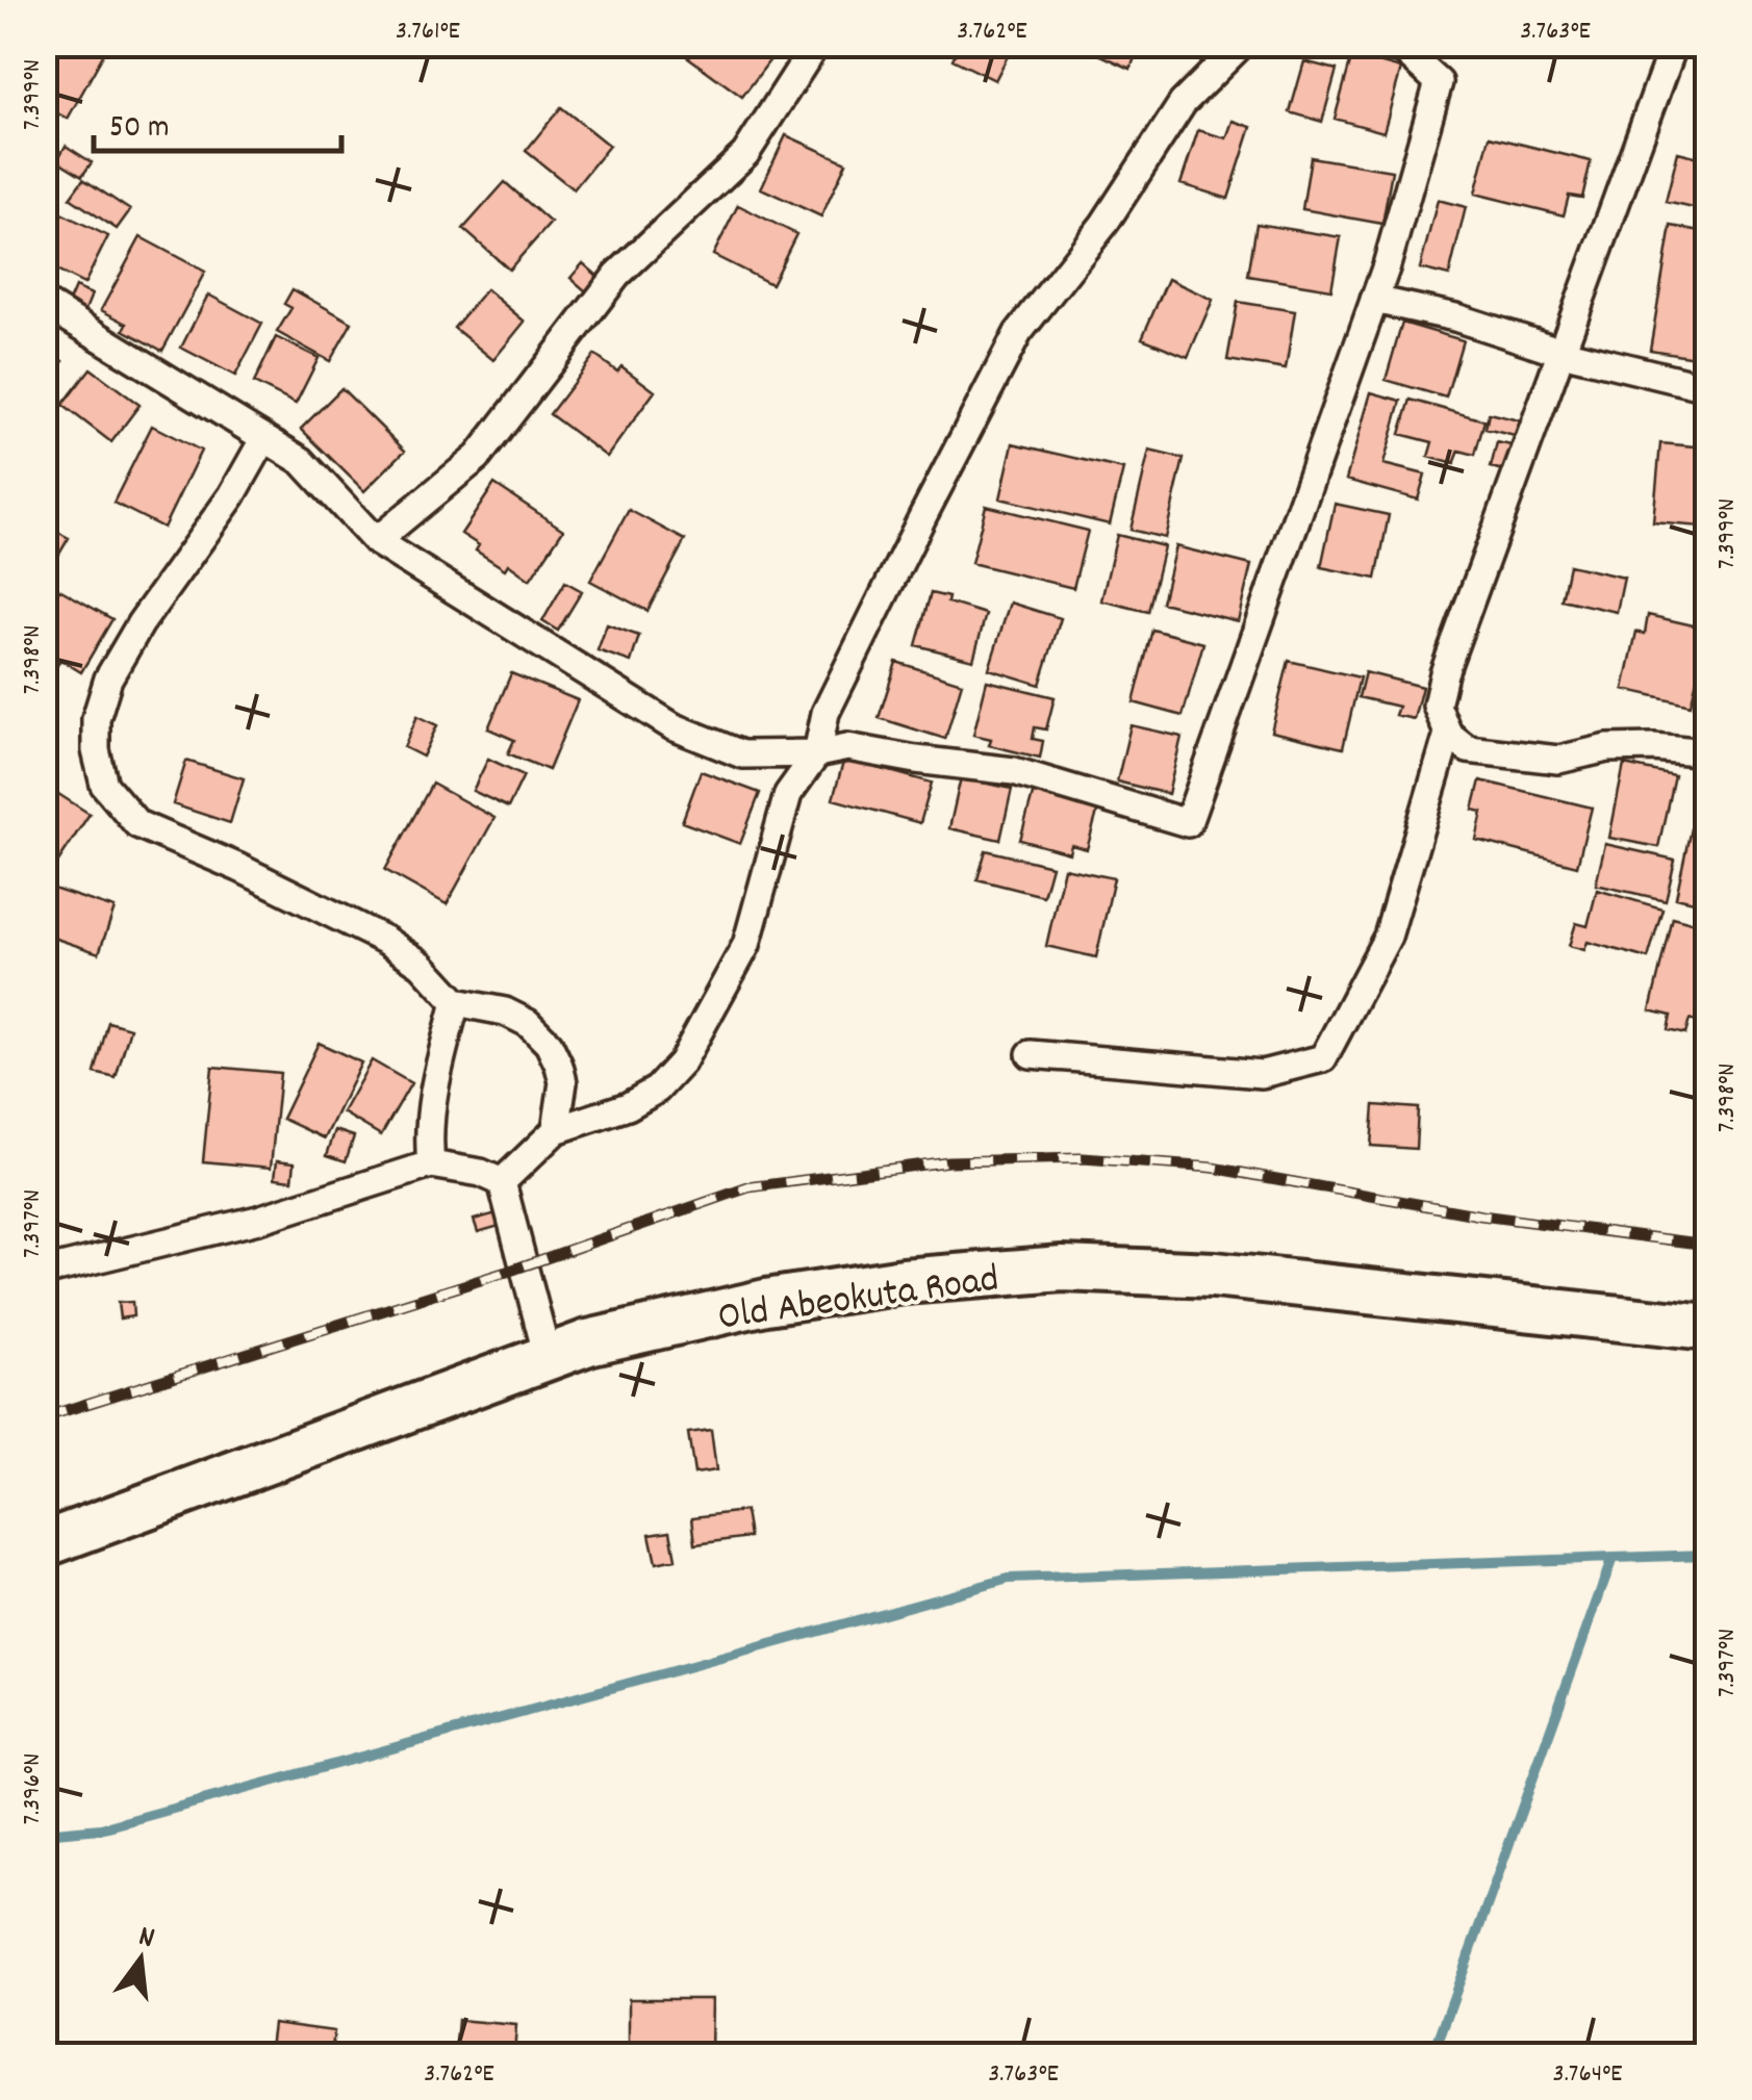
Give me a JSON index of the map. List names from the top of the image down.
{
  "streets": {
    "highway": ["Old Abeokuta Road"]
  },
  "scale_bar": "50 m",
  "north": "top",
  "coordinates": [
    "3.761°E",
    "3.762°E",
    "3.763°E",
    "7.399°N",
    "7.398°N",
    "7.397°N",
    "7.396°N",
    "3.764°E"
  ]
}
